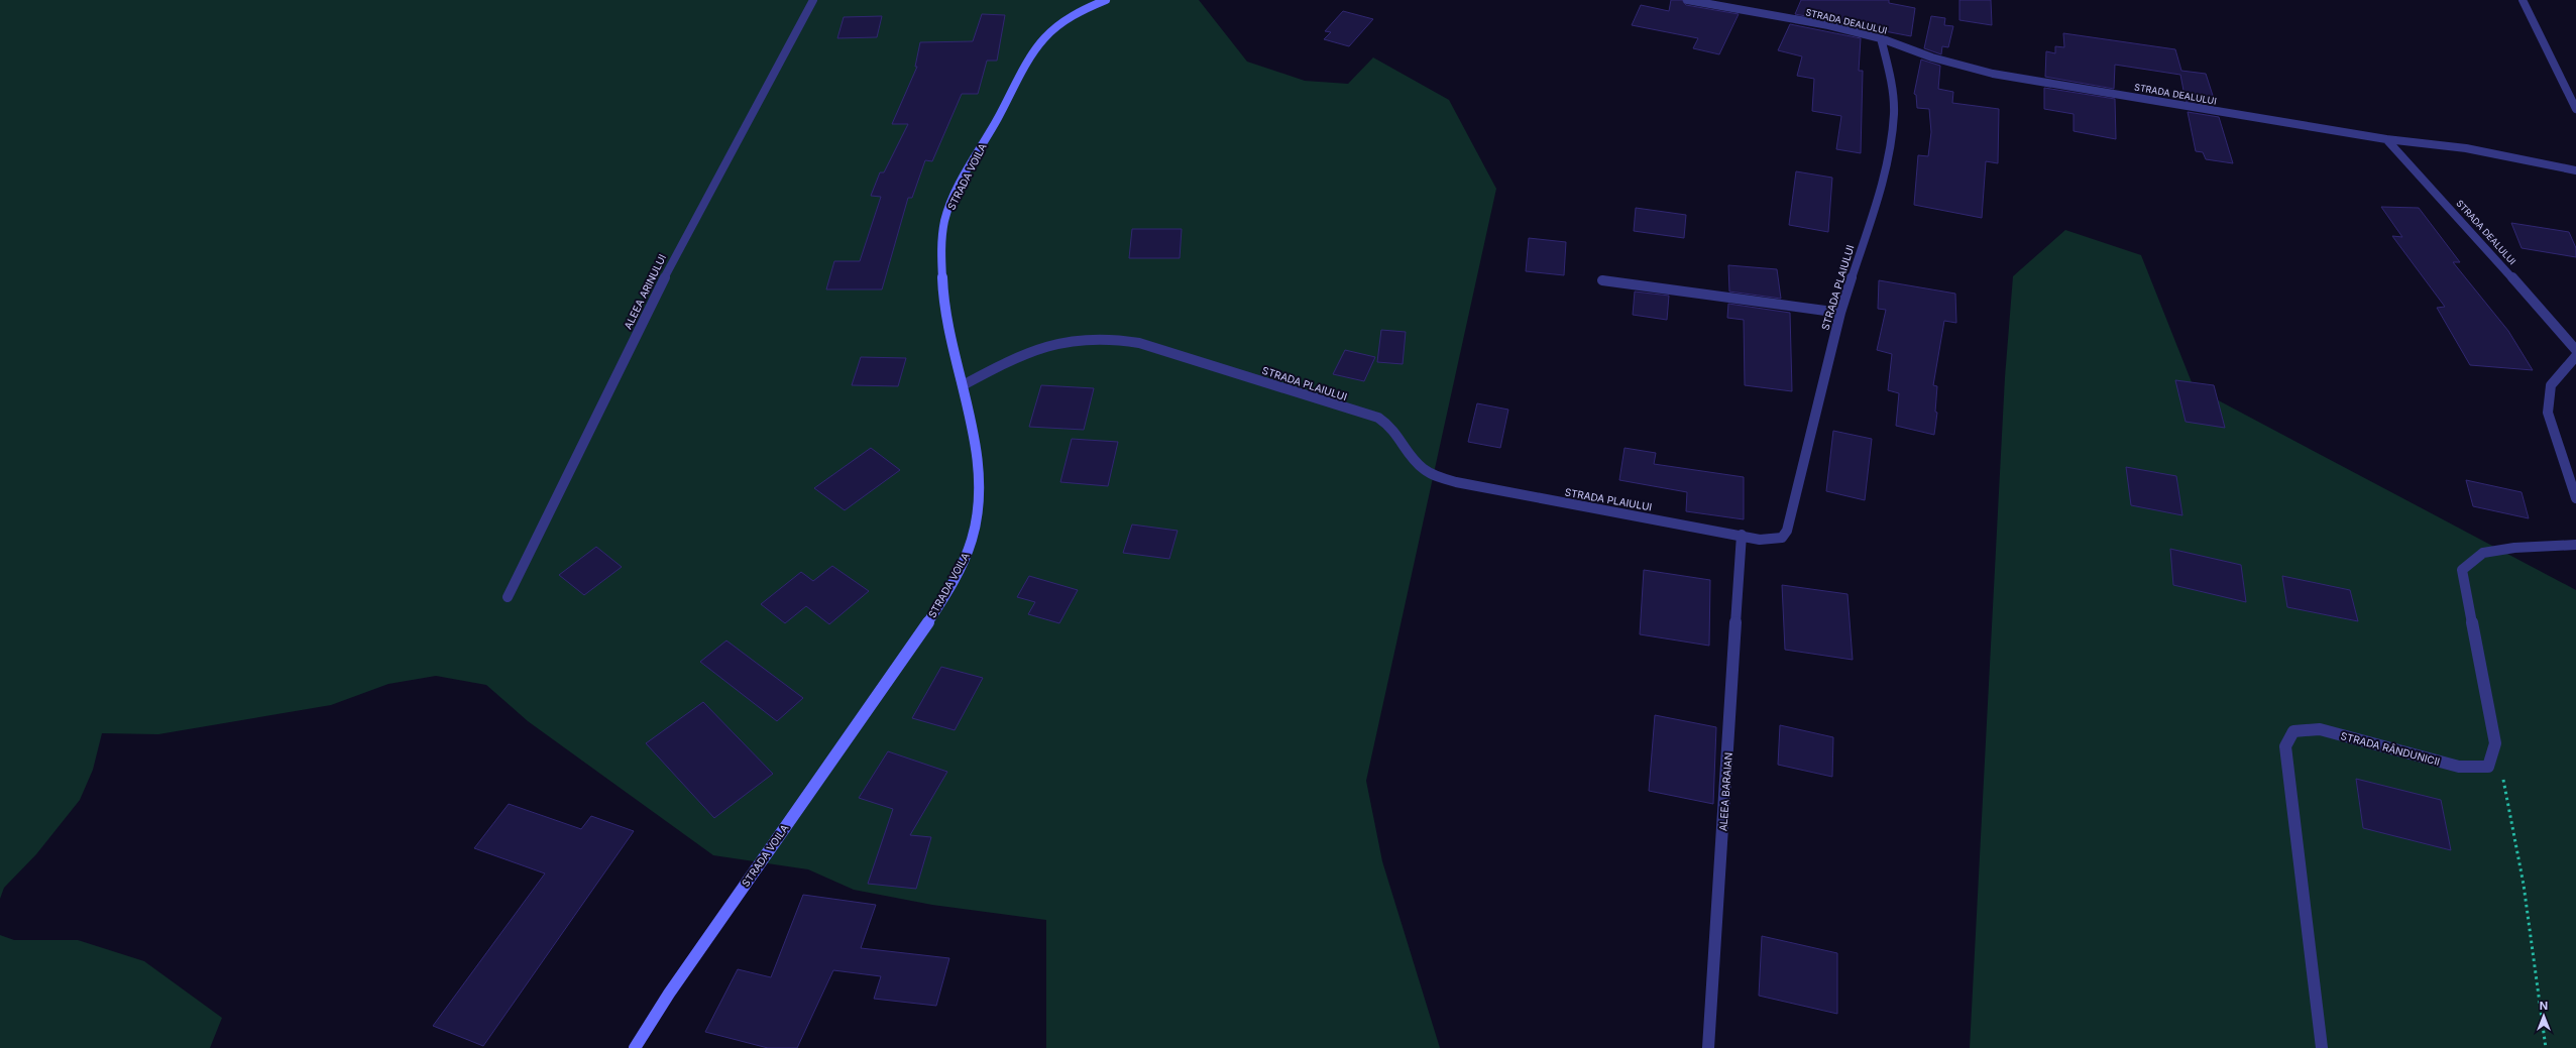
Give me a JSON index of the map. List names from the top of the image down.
{
  "streets": {
    "main road": ["STRADA VOILA"],
    "street": [
      "STRADA DEALULUI",
      "STRADA PLAIULUI",
      "ALEEA ARINULUI",
      "STRADA RÂNDUNICII",
      "ALEEA BARAIAN"
    ]
  },
  "crossings": [
    ["STRADA DEALULUI", "STRADA PLAIULUI"],
    ["STRADA VOILA", "STRADA PLAIULUI"],
    ["STRADA PLAIULUI", "ALEEA BARAIAN"]
  ],
  "north": "top"
}
